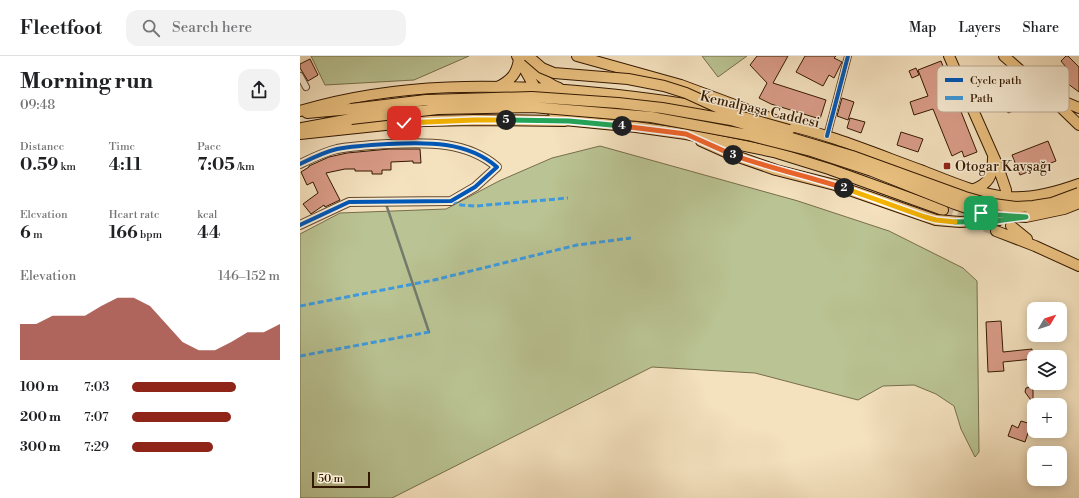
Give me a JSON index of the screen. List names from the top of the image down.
{
  "streets": {
    "main road": ["Kemalpaşa Caddesi"]
  },
  "places": {
    "transit": ["Otogar Kavşağı"]
  },
  "legend": ["Cycle path", "Path"],
  "scale_bar": "50 m",
  "north": "top right",
  "page": {
    "header": "Fleetfoot",
    "search": "Search here",
    "nav": ["Map", "Layers", "Share"],
    "heading": ["Morning run", "09:48"],
    "pins": [
      "5",
      "4",
      "3",
      "2"
    ],
    "stats": [
      ["Distance", "0.59 km"],
      ["Time", "4:11"],
      ["Pace", "7:05 /km"],
      ["Elevation", "6 m"],
      ["Heart rate", "166 bpm"],
      ["kcal", "44"]
    ],
    "chart": ["Elevation", "146–152 m"],
    "map_buttons": ["+", "−"],
    "list": [
      {
        "name": "100 m",
        "note": "7:03"
      },
      {
        "name": "200 m",
        "note": "7:07"
      },
      {
        "name": "300 m",
        "note": "7:29"
      }
    ],
    "scale": "50 m"
  }
}
